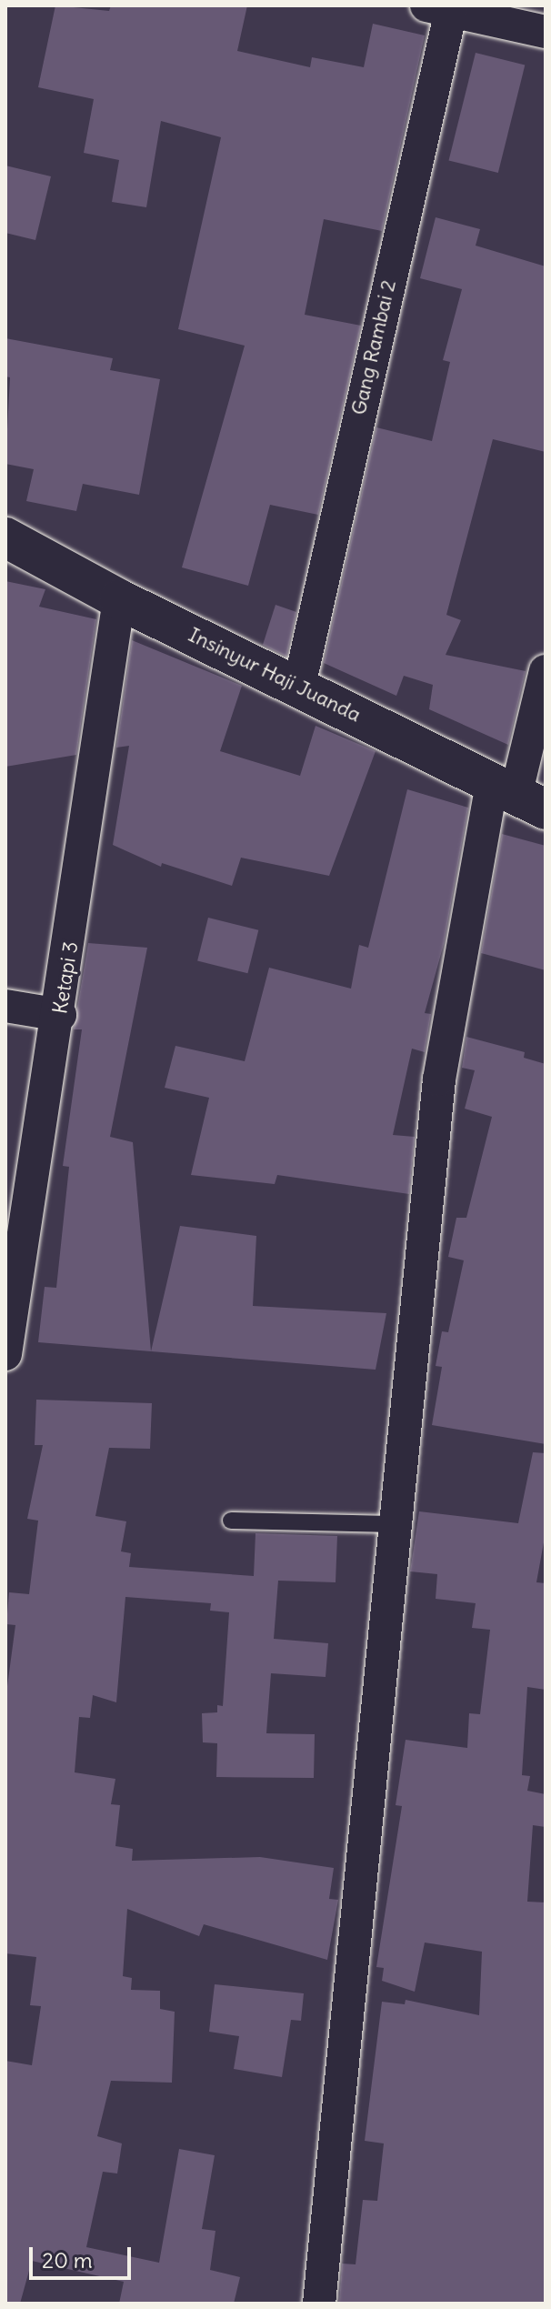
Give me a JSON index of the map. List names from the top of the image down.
{
  "streets": {
    "street": ["Gang Rambai 2", "Insinyur Haji Juanda", "Ketapi 3"]
  },
  "crossings": [
    ["Gang Rambai 2", "Insinyur Haji Juanda"],
    ["Insinyur Haji Juanda", "Ketapi 3"]
  ],
  "scale_bar": "20 m"
}
